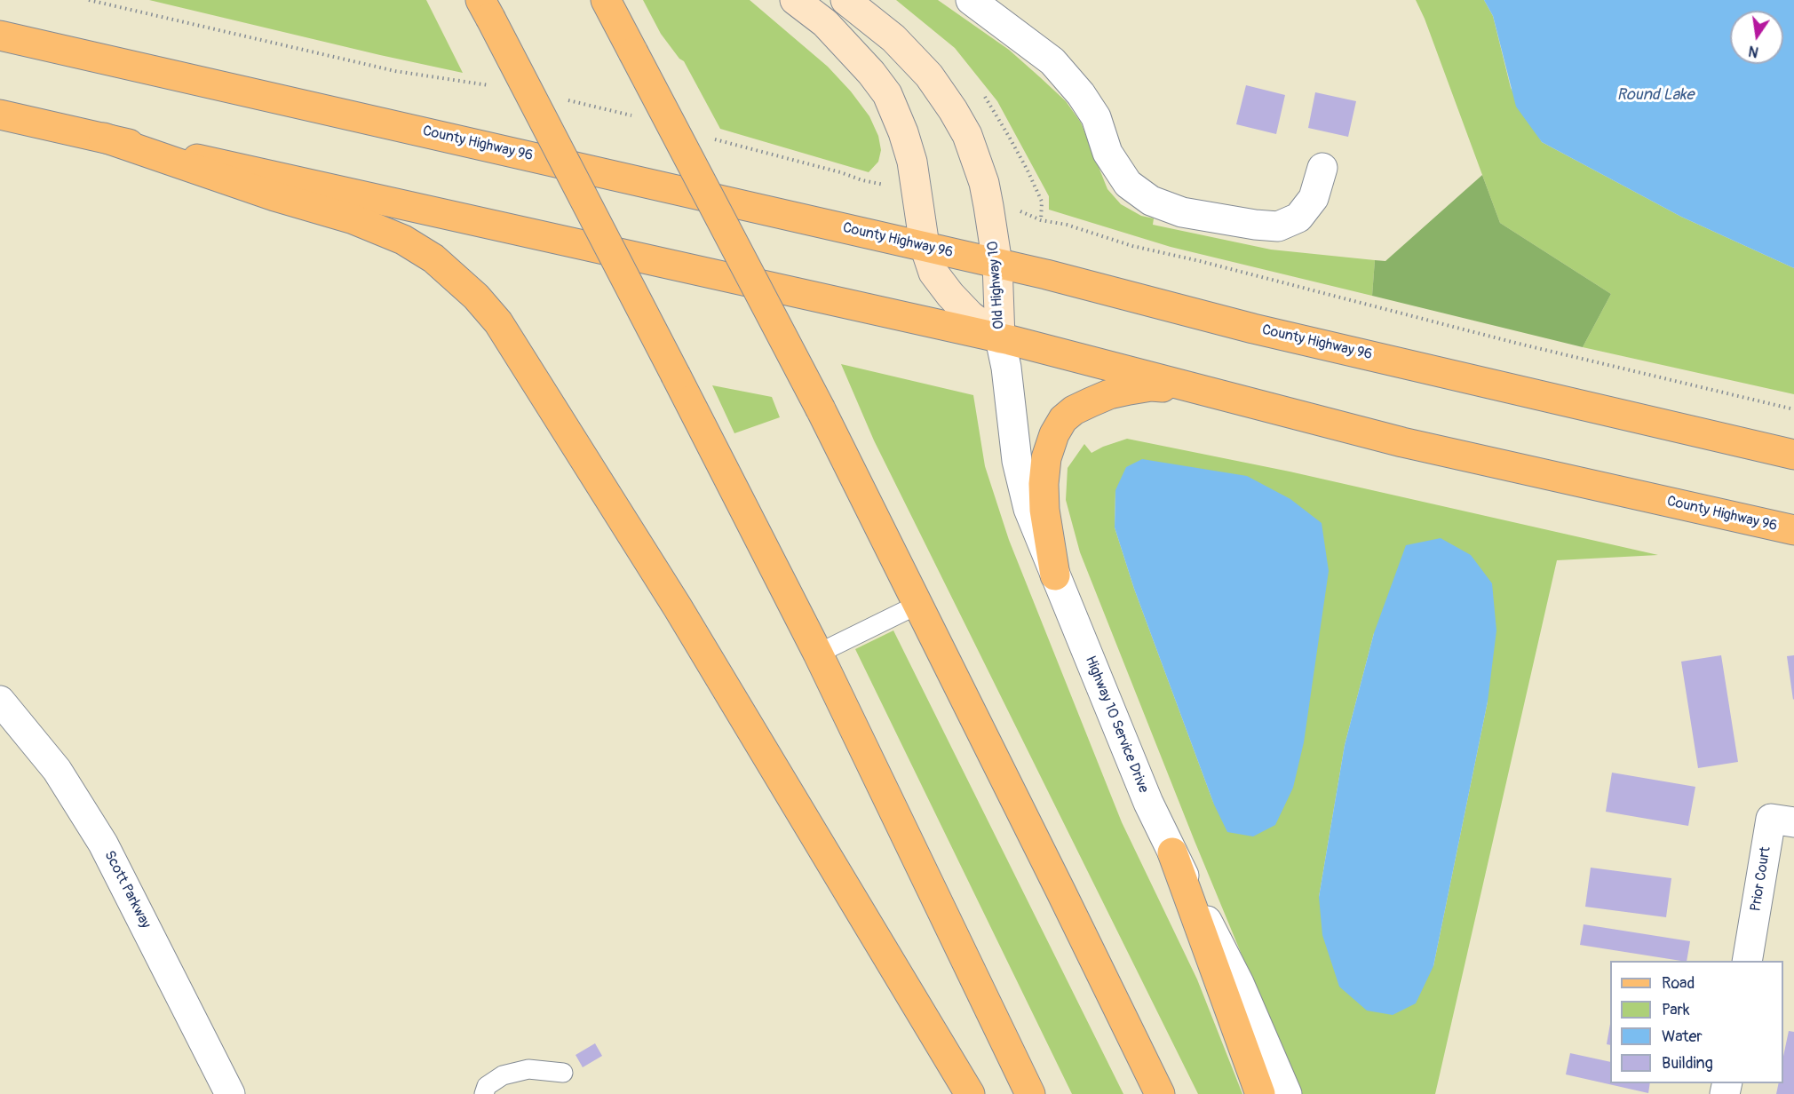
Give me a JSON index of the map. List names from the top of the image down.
{
  "streets": {
    "main road": ["County Highway 96"],
    "street": [
      "Old Highway 10",
      "Highway 10 Service Drive",
      "Prior Court",
      "Scott Parkway"
    ]
  },
  "crossings": [
    ["County Highway 96", "Old Highway 10"],
    ["County Highway 96", "Highway 10 Service Drive"],
    ["Old Highway 10", "Highway 10 Service Drive"]
  ],
  "water": ["Round Lake"],
  "legend": [
    "Road",
    "Park",
    "Water",
    "Building"
  ],
  "north": "bottom"
}
